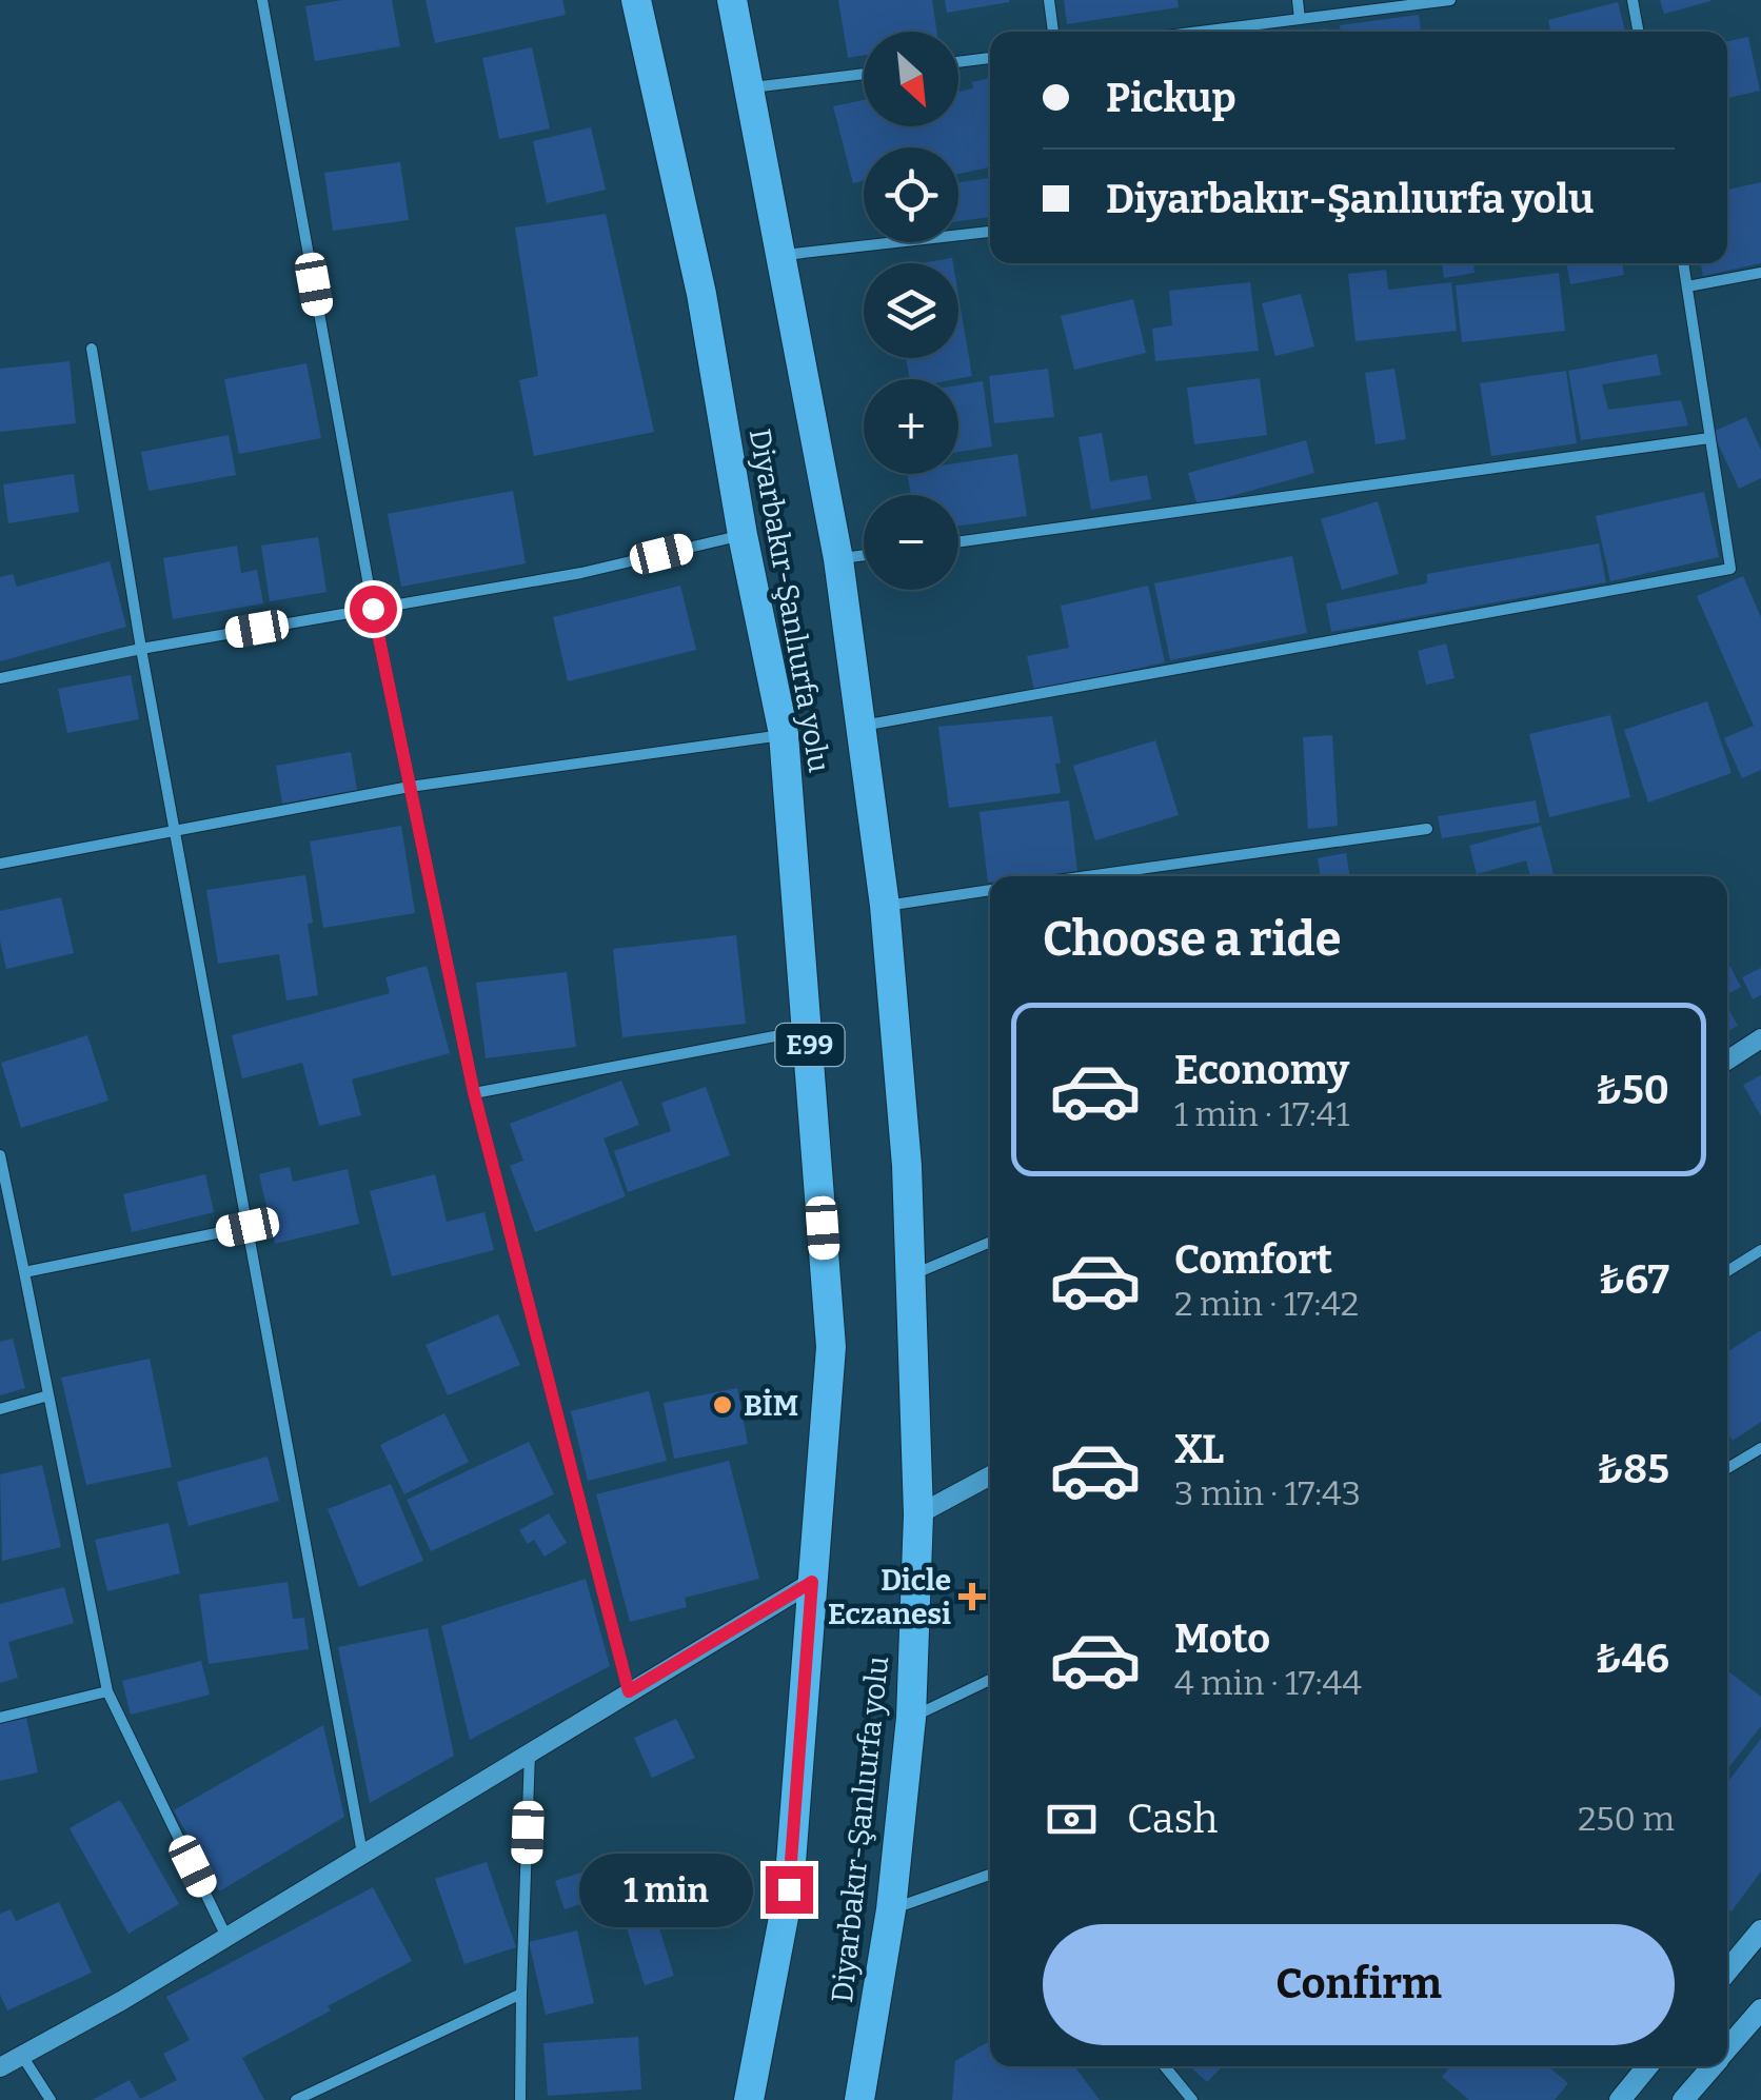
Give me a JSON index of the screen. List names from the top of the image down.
{
  "streets": {
    "highway": ["Diyarbakır-Şanlıurfa yolu", "E99"]
  },
  "places": {
    "other": ["BİM"],
    "health": ["Dicle Eczanesi"]
  },
  "north": "bottom right",
  "page": {
    "map_buttons": ["+", "−"],
    "banner": ["Pickup", "Diyarbakır-Şanlıurfa yolu"],
    "heading": "Choose a ride",
    "list": [
      {
        "name": "Economy",
        "note": "1 min · 17:41",
        "value": "₺50"
      },
      {
        "name": "Comfort",
        "note": "2 min · 17:42",
        "value": "₺67"
      },
      {
        "name": "XL",
        "note": "3 min · 17:43",
        "value": "₺85"
      },
      {
        "name": "Moto",
        "note": "4 min · 17:44",
        "value": "₺46"
      }
    ],
    "pay": ["Cash", "250 m"],
    "bubble": "1 min",
    "buttons": "Confirm"
  }
}
